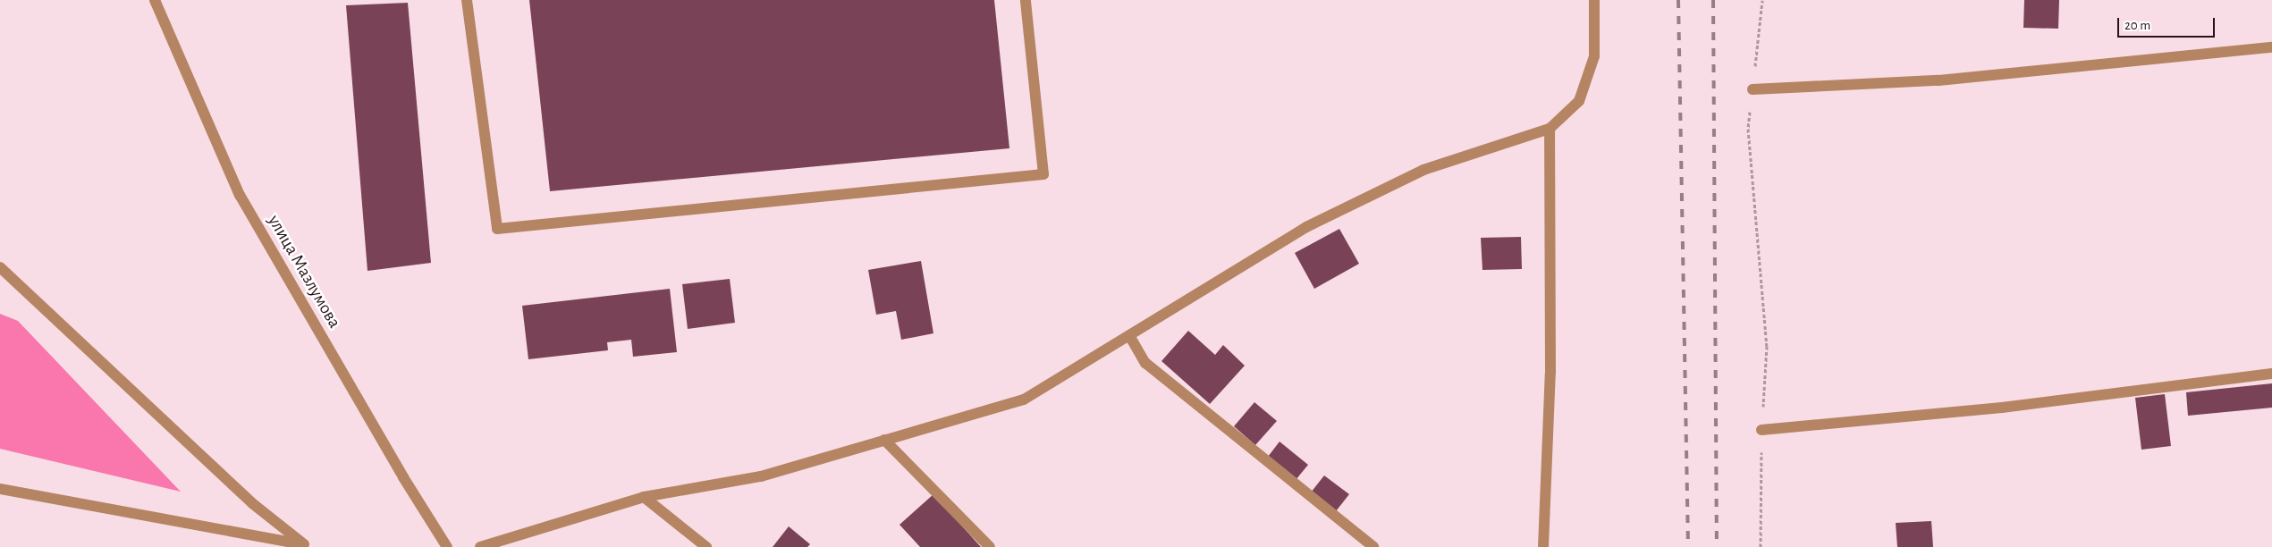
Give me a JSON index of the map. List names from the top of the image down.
{
  "streets": {
    "street": ["улица Мазлумова"]
  },
  "scale_bar": "20 m"
}
